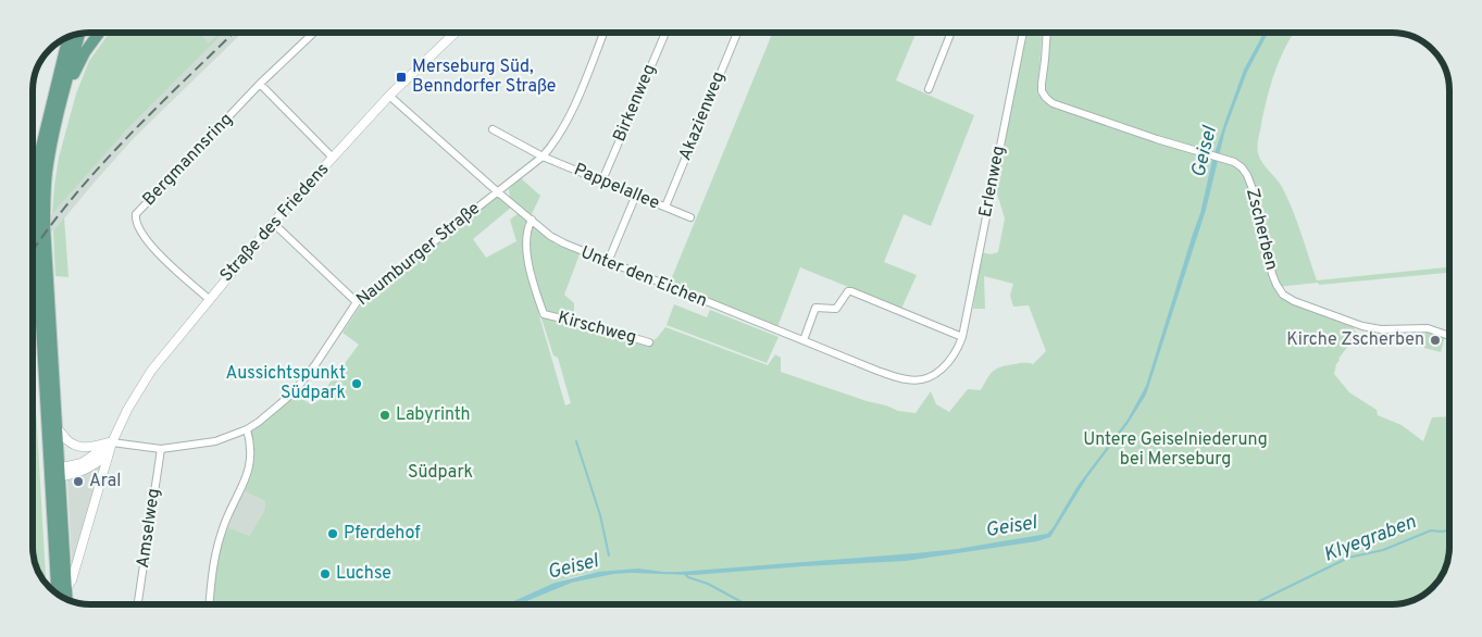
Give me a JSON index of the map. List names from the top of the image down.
{
  "streets": {
    "street": [
      "Birkenweg",
      "Akazienweg",
      "Bergmannsring",
      "Erlenweg",
      "Pappelallee",
      "Straße des Friedens",
      "Zscherben",
      "Naumburger Straße",
      "Unter den Eichen",
      "Kirschweg",
      "Amselweg"
    ]
  },
  "crossings": [
    ["Birkenweg", "Pappelallee"],
    ["Akazienweg", "Pappelallee"],
    ["Bergmannsring", "Straße des Friedens"],
    ["Erlenweg", "Unter den Eichen"],
    ["Pappelallee", "Naumburger Straße"],
    ["Straße des Friedens", "Naumburger Straße"],
    ["Straße des Friedens", "Unter den Eichen"],
    ["Naumburger Straße", "Unter den Eichen"],
    ["Naumburger Straße", "Amselweg"],
    ["Unter den Eichen", "Kirschweg"]
  ],
  "water": ["Geisel", "Klyegraben"],
  "parks": ["Untere Geiselniederung bei Merseburg", "Südpark"],
  "places": {
    "transit": ["Merseburg Süd, Benndorfer Straße"],
    "other": [
      "Kirche Zscherben",
      "Aussichtspunkt Südpark",
      "Labyrinth",
      "Aral",
      "Pferdehof",
      "Luchse"
    ]
  }
}
